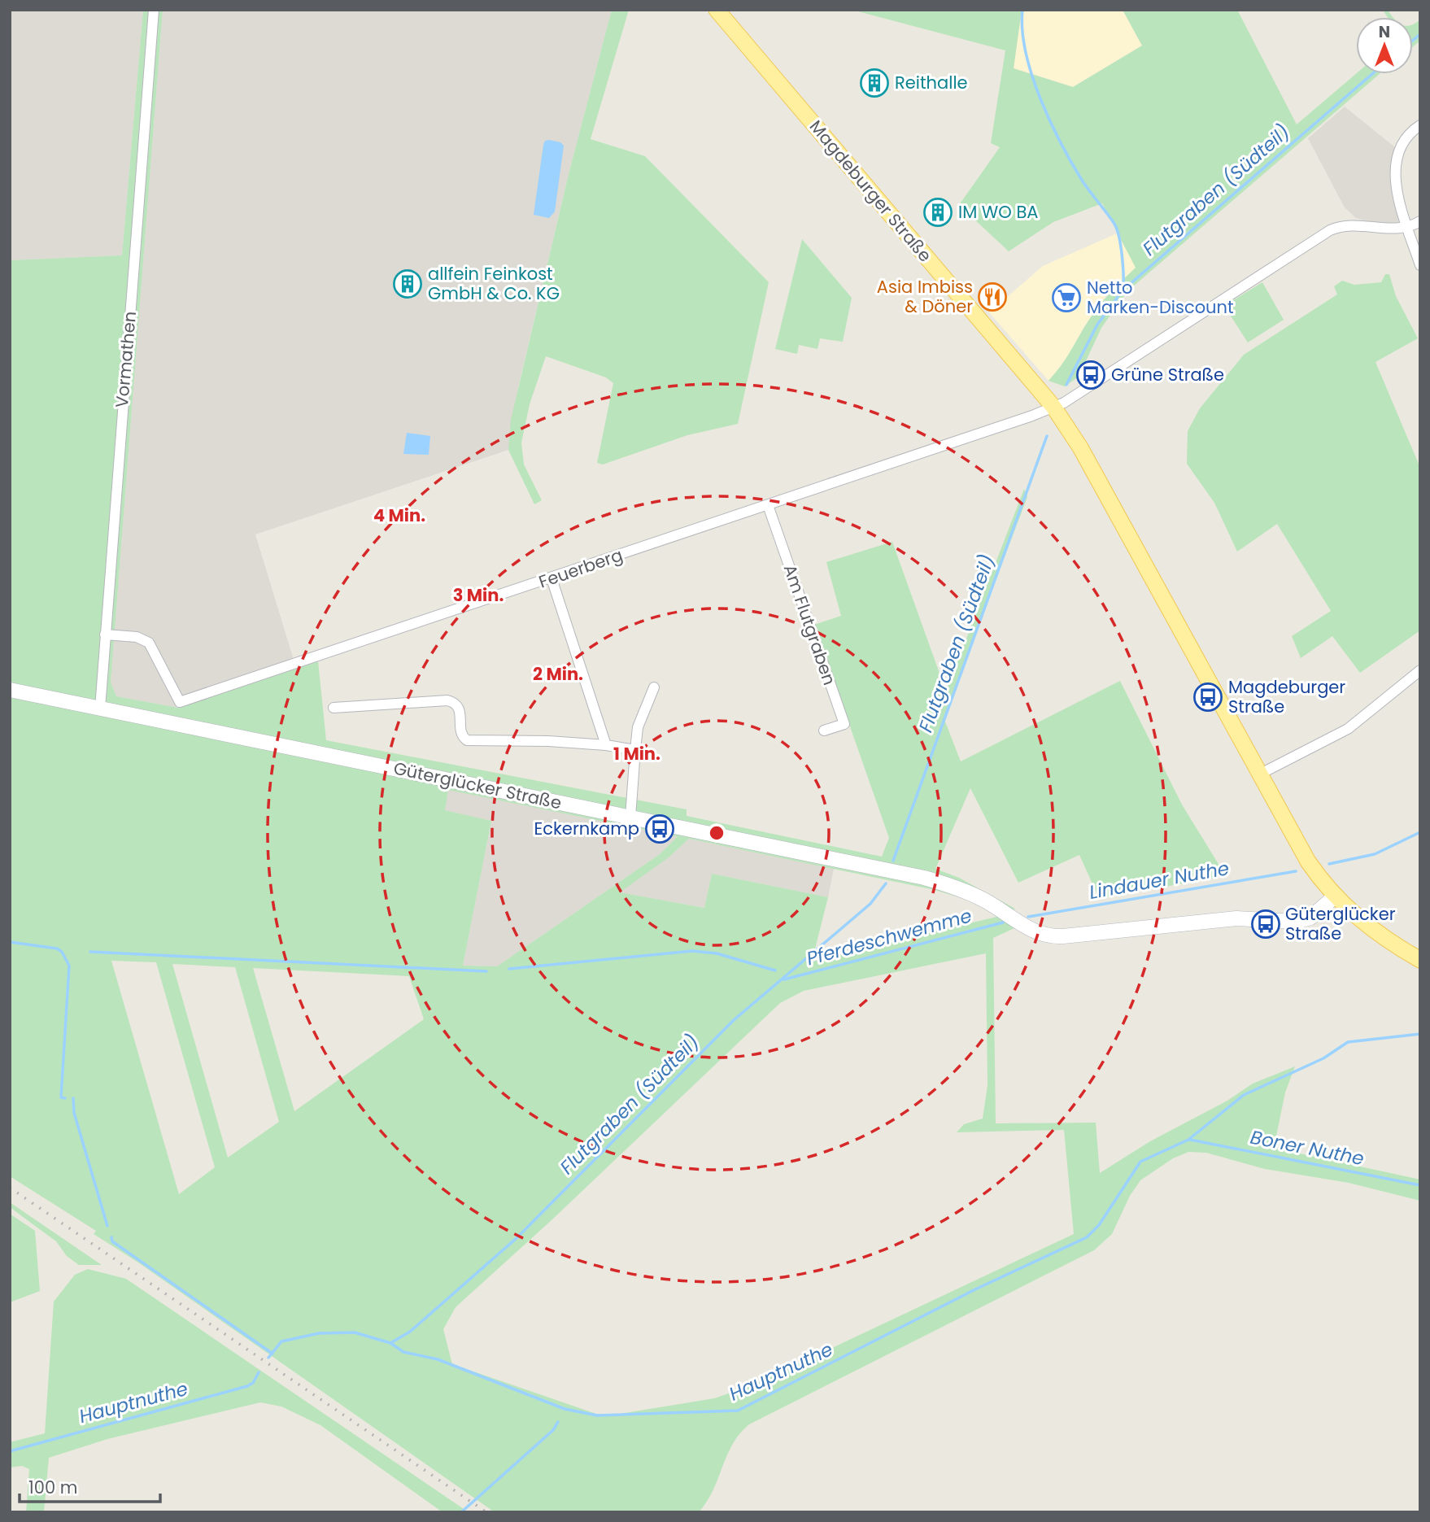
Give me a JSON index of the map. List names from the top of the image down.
{
  "streets": {
    "main road": ["Magdeburger Straße"],
    "street": [
      "Vormathen",
      "Feuerberg",
      "Am Flutgraben",
      "Güterglücker Straße"
    ]
  },
  "crossings": [
    ["Magdeburger Straße", "Feuerberg"],
    ["Magdeburger Straße", "Güterglücker Straße"],
    ["Vormathen", "Feuerberg"],
    ["Vormathen", "Güterglücker Straße"],
    ["Feuerberg", "Am Flutgraben"]
  ],
  "water": [
    "Flutgraben (Südteil)",
    "Lindauer Nuthe",
    "Pferdeschwemme",
    "Boner Nuthe",
    "Hauptnuthe"
  ],
  "places": {
    "building": ["Reithalle", "IM WO BA", "allfein Feinkost GmbH & Co. KG"],
    "restaurant": ["Asia Imbiss & Döner"],
    "supermarket": ["Netto Marken-Discount"],
    "bus stop": [
      "Grüne Straße",
      "Magdeburger Straße",
      "Eckernkamp",
      "Güterglücker Straße"
    ]
  },
  "scale_bar": "100 m",
  "north": "top",
  "rings": [
    "4 Min.",
    "3 Min.",
    "2 Min.",
    "1 Min."
  ]
}
